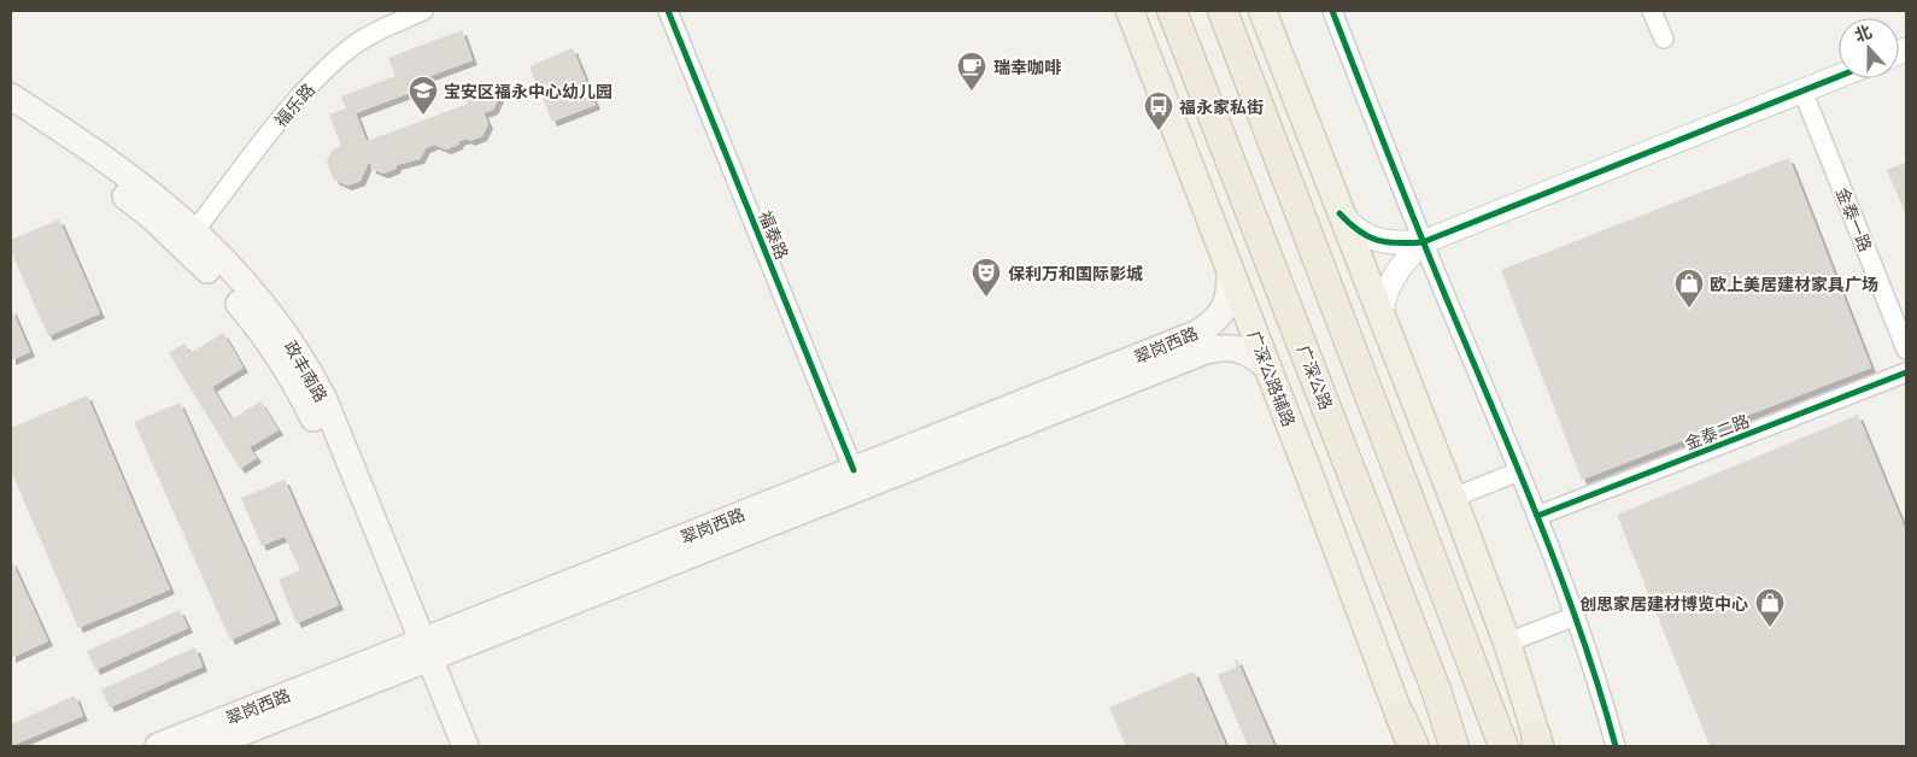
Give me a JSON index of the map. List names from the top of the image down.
{
  "streets": {
    "highway": ["广深公路"],
    "main road": ["翠岗西路", "政丰南路", "广深公路辅路"],
    "street": [
      "福乐路",
      "金泰一路",
      "福泰路",
      "金泰二路"
    ]
  },
  "crossings": [
    ["福乐路", "政丰南路"],
    ["福泰路", "翠岗西路"],
    ["翠岗西路", "政丰南路"],
    ["翠岗西路", "广深公路辅路"]
  ],
  "places": {
    "cafe": ["瑞幸咖啡"],
    "school or university": ["宝安区福永中心幼儿园"],
    "bus stop": ["福永家私街"],
    "theatre": ["保利万和国际影城"],
    "shop": ["欧上美居建材家具广场", "创思家居建材博览中心"]
  },
  "north": "top"
}
